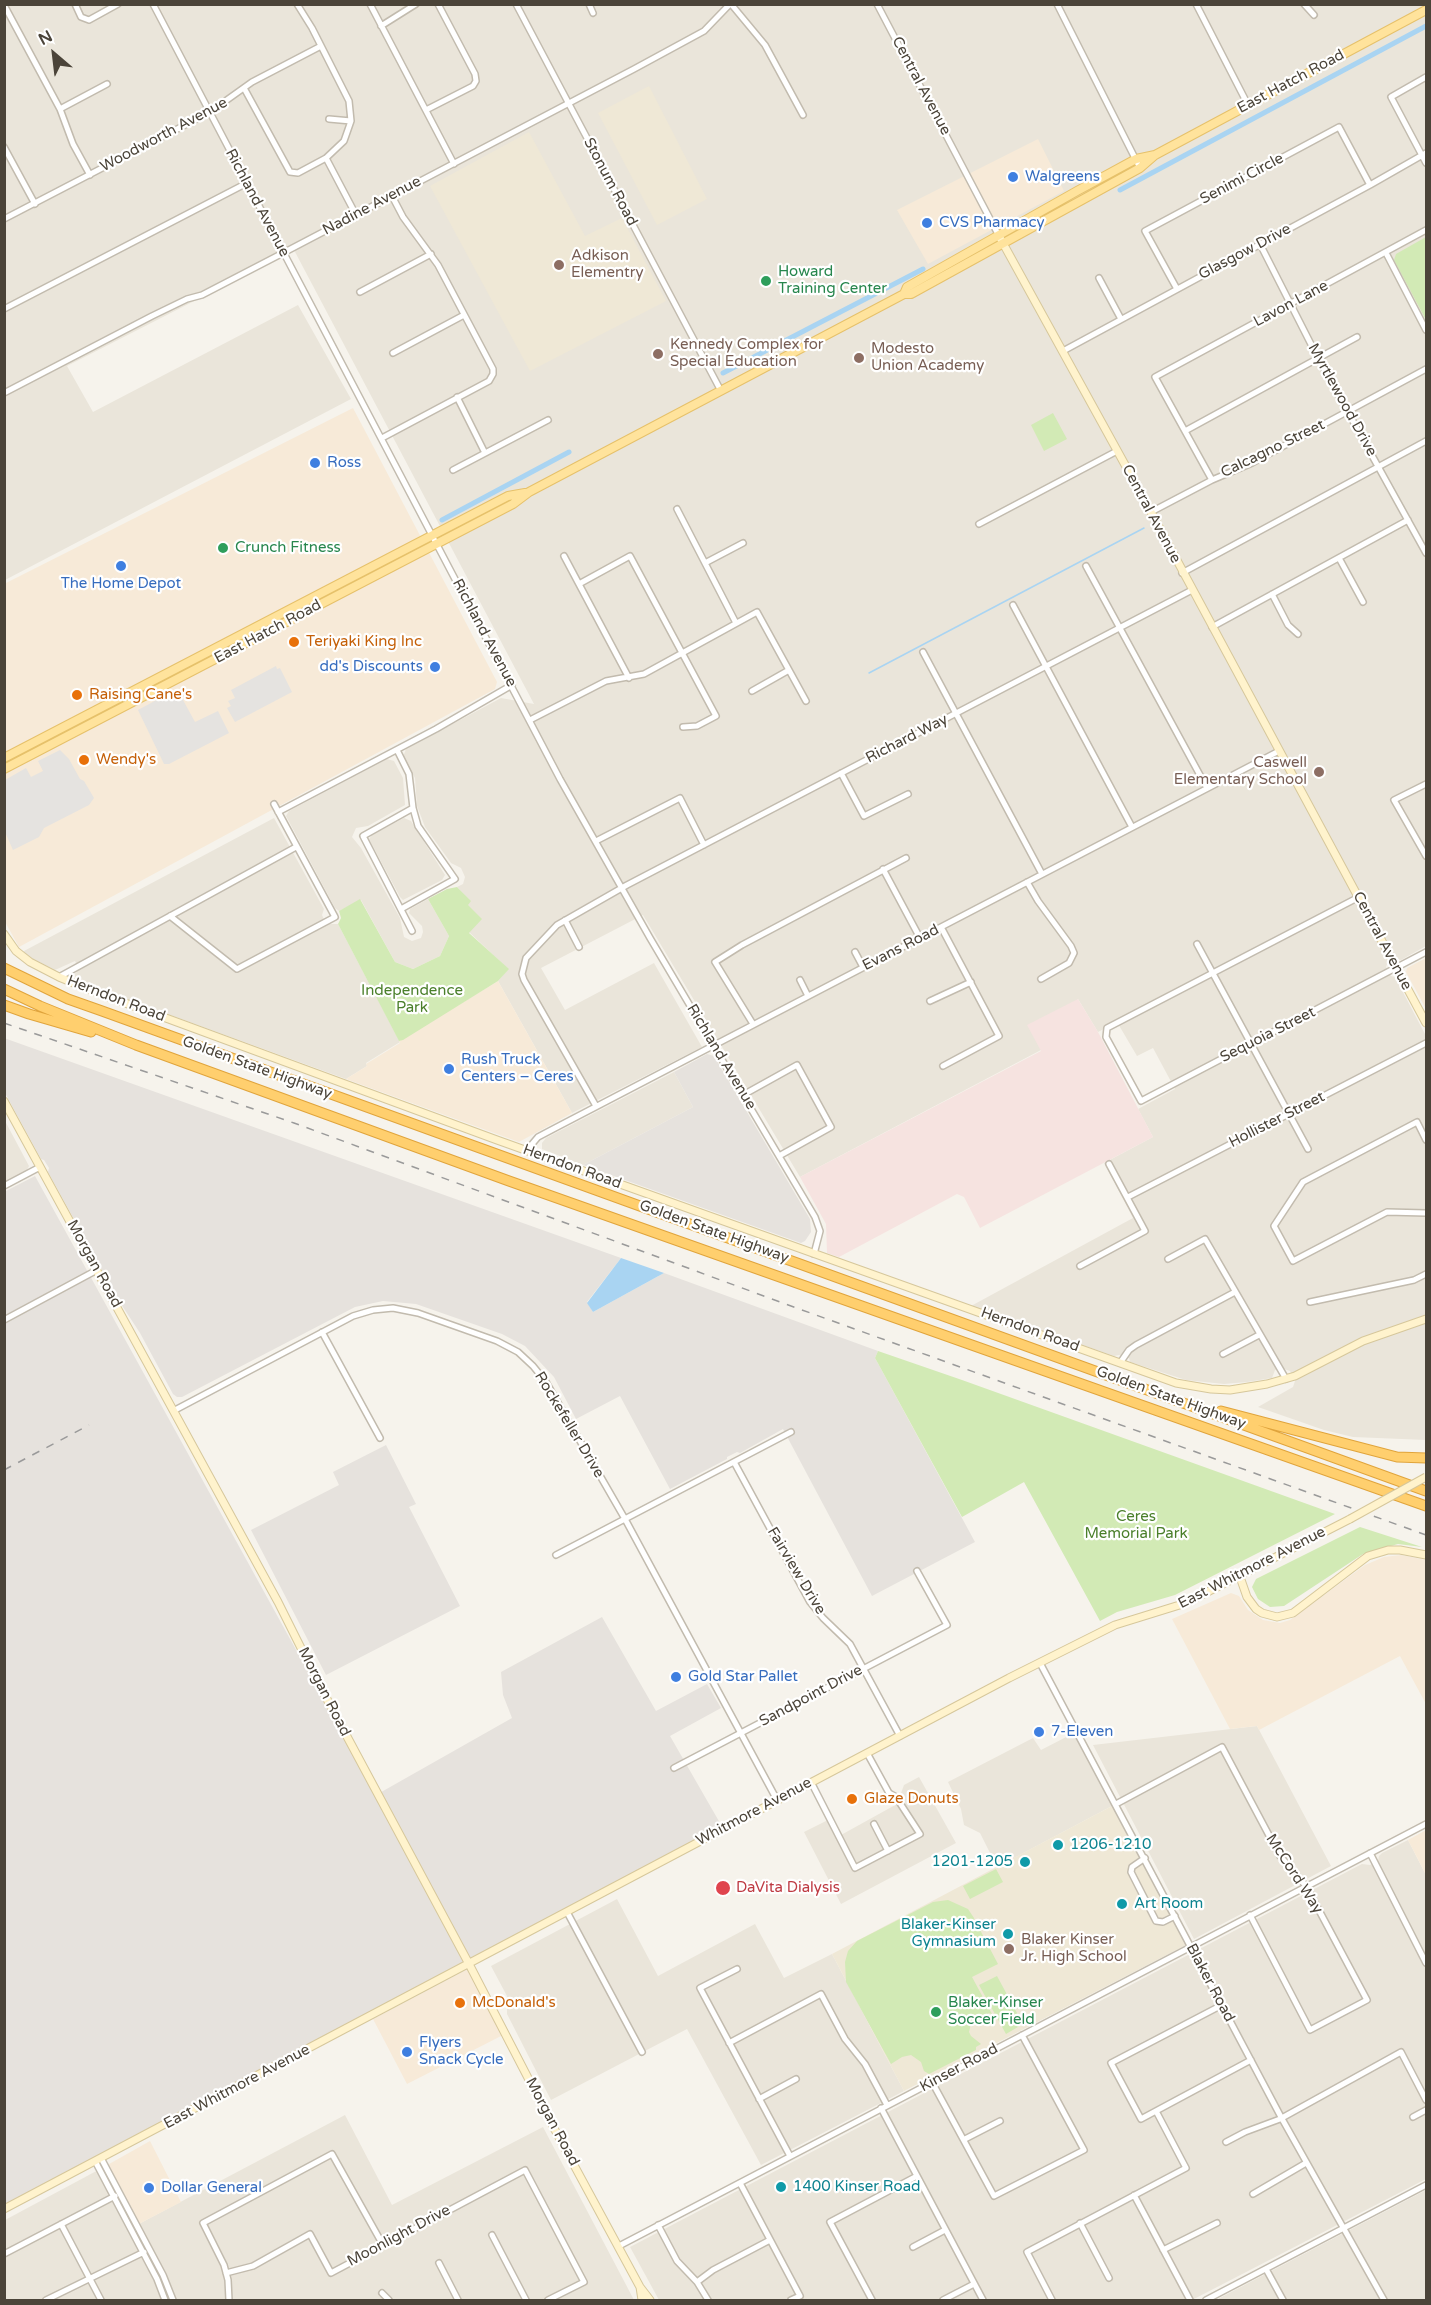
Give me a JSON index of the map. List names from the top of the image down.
{
  "streets": {
    "highway": ["Golden State Highway"],
    "main road": ["East Hatch Road"],
    "street": [
      "Central Avenue",
      "Woodworth Avenue",
      "Senimi Circle",
      "Stonum Road",
      "Richland Avenue",
      "Nadine Avenue",
      "Glasgow Drive",
      "Lavon Lane",
      "Myrtlewood Drive",
      "Calcagno Street",
      "Richard Way",
      "Evans Road",
      "Herndon Road",
      "Sequoia Street",
      "Hollister Street",
      "Morgan Road",
      "Rockefeller Drive",
      "East Whitmore Avenue",
      "Fairview Drive",
      "Sandpoint Drive",
      "Whitmore Avenue",
      "McCord Way",
      "Blaker Road",
      "Kinser Road",
      "Moonlight Drive"
    ]
  },
  "crossings": [
    ["East Hatch Road", "Central Avenue"],
    ["East Hatch Road", "Stonum Road"],
    ["East Hatch Road", "Richland Avenue"],
    ["Central Avenue", "Glasgow Drive"],
    ["Central Avenue", "Calcagno Street"],
    ["Central Avenue", "Richard Way"],
    ["Central Avenue", "Evans Road"],
    ["Central Avenue", "Sequoia Street"],
    ["Woodworth Avenue", "Richland Avenue"],
    ["Senimi Circle", "Glasgow Drive"],
    ["Stonum Road", "Nadine Avenue"],
    ["Richland Avenue", "Nadine Avenue"],
    ["Richland Avenue", "Richard Way"],
    ["Richland Avenue", "Evans Road"],
    ["Richland Avenue", "Herndon Road"],
    ["Glasgow Drive", "Myrtlewood Drive"],
    ["Lavon Lane", "Myrtlewood Drive"],
    ["Myrtlewood Drive", "Calcagno Street"],
    ["Richard Way", "Evans Road"],
    ["Evans Road", "Herndon Road"],
    ["Morgan Road", "Rockefeller Drive"],
    ["Morgan Road", "East Whitmore Avenue"],
    ["Morgan Road", "Whitmore Avenue"],
    ["Morgan Road", "Kinser Road"],
    ["Rockefeller Drive", "Sandpoint Drive"],
    ["Rockefeller Drive", "Whitmore Avenue"],
    ["East Whitmore Avenue", "Whitmore Avenue"],
    ["East Whitmore Avenue", "Blaker Road"],
    ["Fairview Drive", "Sandpoint Drive"],
    ["Fairview Drive", "Whitmore Avenue"],
    ["Whitmore Avenue", "Blaker Road"],
    ["McCord Way", "Blaker Road"],
    ["McCord Way", "Kinser Road"],
    ["Blaker Road", "Kinser Road"]
  ],
  "parks": ["Independence Park", "Ceres Memorial Park"],
  "places": [
    "Walgreens",
    "CVS Pharmacy",
    "Adkison Elementry",
    "Howard Training Center",
    "Kennedy Complex for Special Education",
    "Modesto Union Academy",
    "Ross",
    "Crunch Fitness",
    "The Home Depot",
    "Teriyaki King Inc",
    "dd's Discounts",
    "Raising Cane's",
    "Wendy's",
    "Caswell Elementary School",
    "Rush Truck Centers – Ceres",
    "Gold Star Pallet",
    "7-Eleven",
    "Glaze Donuts",
    "1206-1210",
    "1201-1205",
    "DaVita Dialysis",
    "Art Room",
    "Blaker-Kinser Gymnasium",
    "Blaker Kinser Jr. High School",
    "McDonald's",
    "Blaker-Kinser Soccer Field",
    "Flyers Snack Cycle",
    "1400 Kinser Road",
    "Dollar General"
  ],
  "north": "top left"
}
